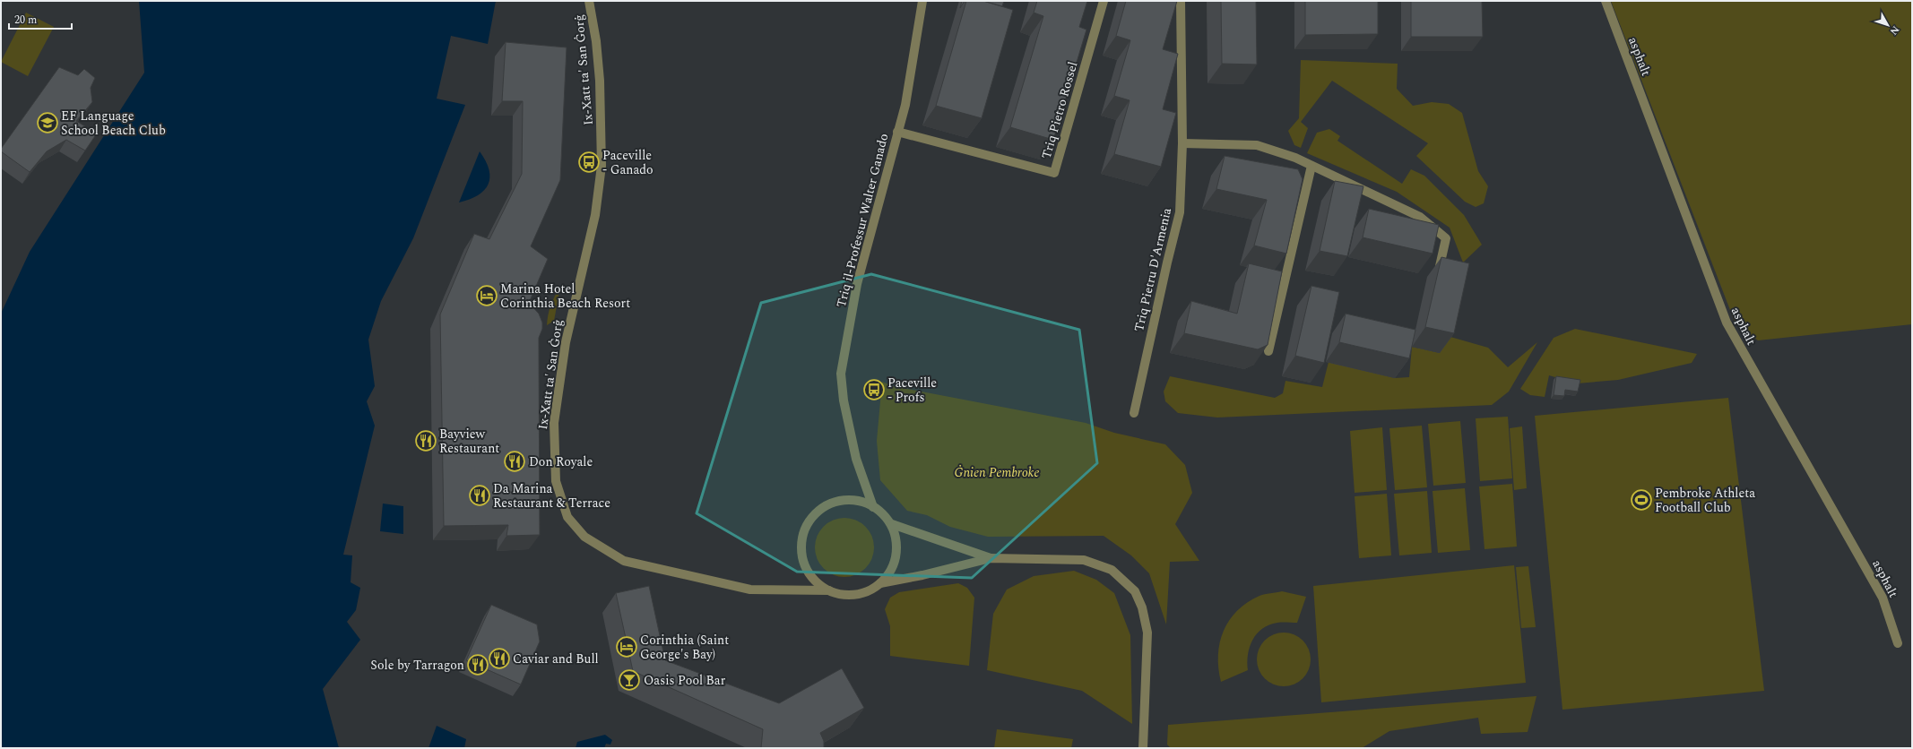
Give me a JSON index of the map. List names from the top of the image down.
{
  "streets": {
    "street": [
      "asphalt",
      "Ix-Xatt ta' San Ġorġ",
      "Triq Pietro Rossel",
      "Triq il-Professur Walter Ganado",
      "Triq Pietru D'Armenia"
    ]
  },
  "crossings": [
    ["Ix-Xatt ta' San Ġorġ", "Triq il-Professur Walter Ganado"],
    ["Triq Pietro Rossel", "Triq il-Professur Walter Ganado"]
  ],
  "parks": ["Ġnien Pembroke"],
  "places": {
    "school or university": ["EF Language School Beach Club"],
    "bus stop": ["Paceville - Ganado", "Paceville - Profs"],
    "hotel": ["Marina Hotel Corinthia Beach Resort", "Corinthia (Saint George's Bay)"],
    "restaurant": [
      "Bayview Restaurant",
      "Don Royale",
      "Da Marina Restaurant & Terrace",
      "Caviar and Bull",
      "Sole by Tarragon"
    ],
    "sports": ["Pembroke Athleta Football Club"],
    "bar": ["Oasis Pool Bar"]
  },
  "scale_bar": "20 m",
  "north": "bottom right"
}
